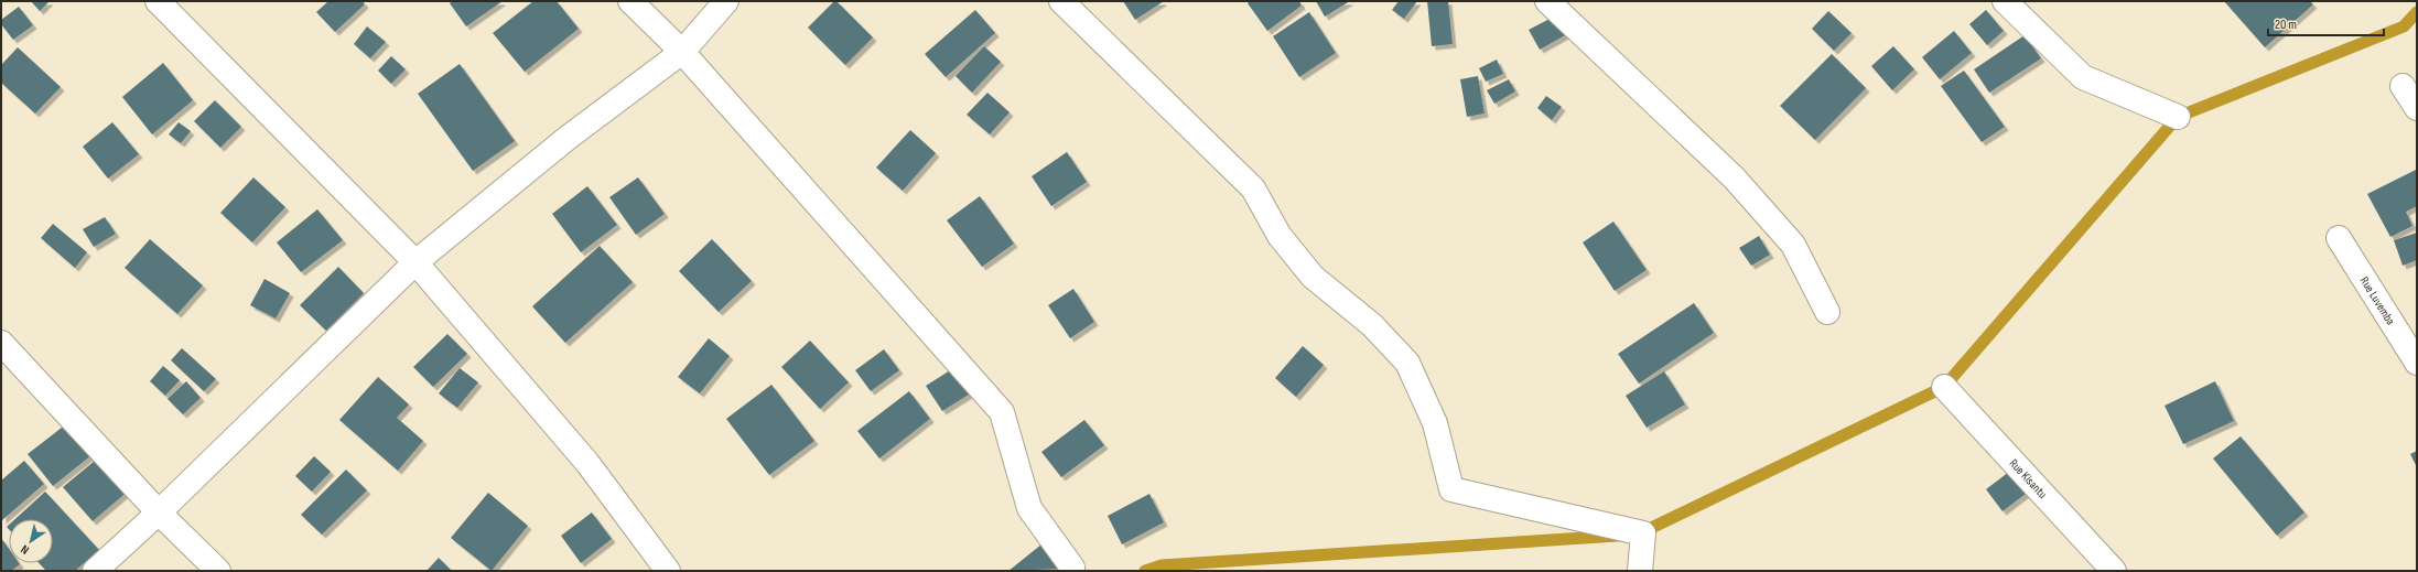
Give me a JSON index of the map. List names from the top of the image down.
{
  "streets": {
    "street": ["Rue Luvemba", "Rue Kisantu"]
  },
  "scale_bar": "20 m",
  "north": "bottom left"
}
